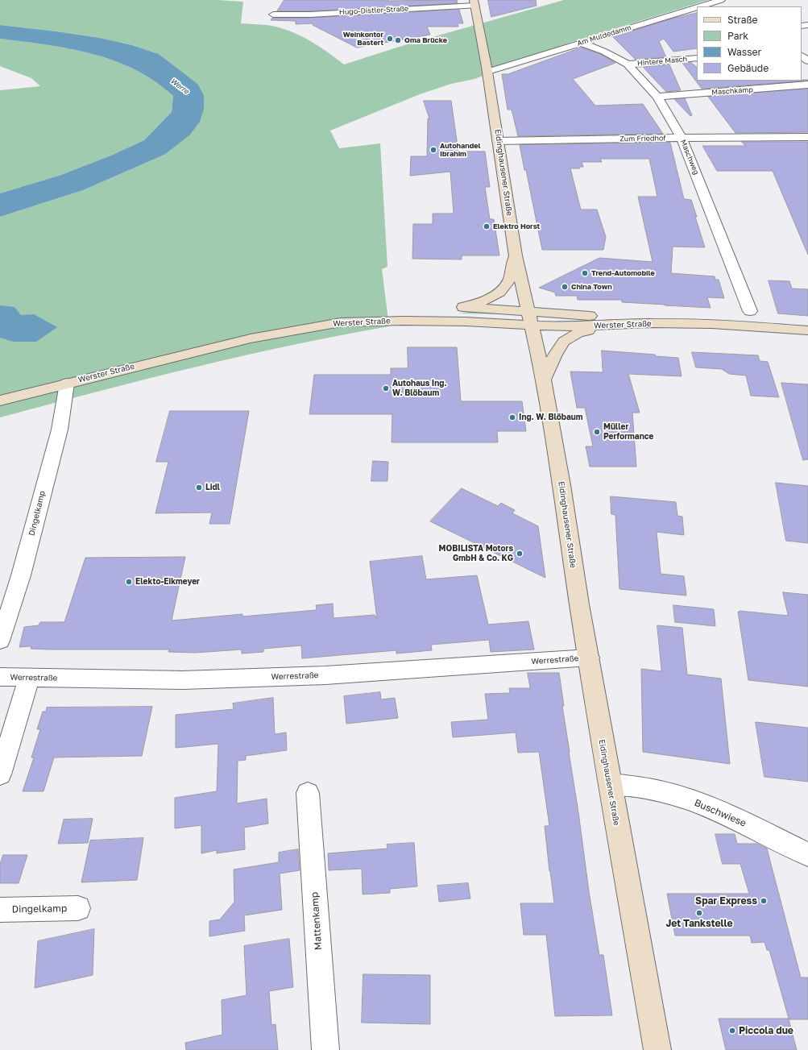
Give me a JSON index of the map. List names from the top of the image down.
{
  "streets": {
    "main road": ["Eidinghausener Straße", "Werster Straße"],
    "street": [
      "Hugo-Distler-Straße",
      "Am Muldedamm",
      "Hintere Masch",
      "Maschkamp",
      "Zum Friedhof",
      "Maschweg",
      "Dingelkamp",
      "Werrestraße",
      "Buschwiese",
      "Mattenkamp"
    ]
  },
  "crossings": [
    ["Hugo-Distler-Straße", "Eidinghausener Straße"],
    ["Am Muldedamm", "Maschweg"],
    ["Am Muldedamm", "Eidinghausener Straße"],
    ["Hintere Masch", "Maschweg"],
    ["Maschkamp", "Maschweg"],
    ["Zum Friedhof", "Maschweg"],
    ["Zum Friedhof", "Eidinghausener Straße"],
    ["Eidinghausener Straße", "Werster Straße"],
    ["Eidinghausener Straße", "Werrestraße"],
    ["Eidinghausener Straße", "Buschwiese"],
    ["Werster Straße", "Dingelkamp"]
  ],
  "water": ["Werre"],
  "places": [
    "Weinkontor Bastert",
    "Oma Brücke",
    "Autohandel Ibrahim",
    "Elektro Horst",
    "Trend-Automobile",
    "China Town",
    "Autohaus Ing. W. Blöbaum",
    "Ing. W. Blöbaum",
    "Müller Performance",
    "Lidl",
    "MOBILISTA Motors GmbH & Co. KG",
    "Elekto-Eikmeyer",
    "Spar Express",
    "Jet Tankstelle",
    "Piccola due"
  ],
  "legend": [
    "Straße",
    "Park",
    "Wasser",
    "Gebäude"
  ]
}
